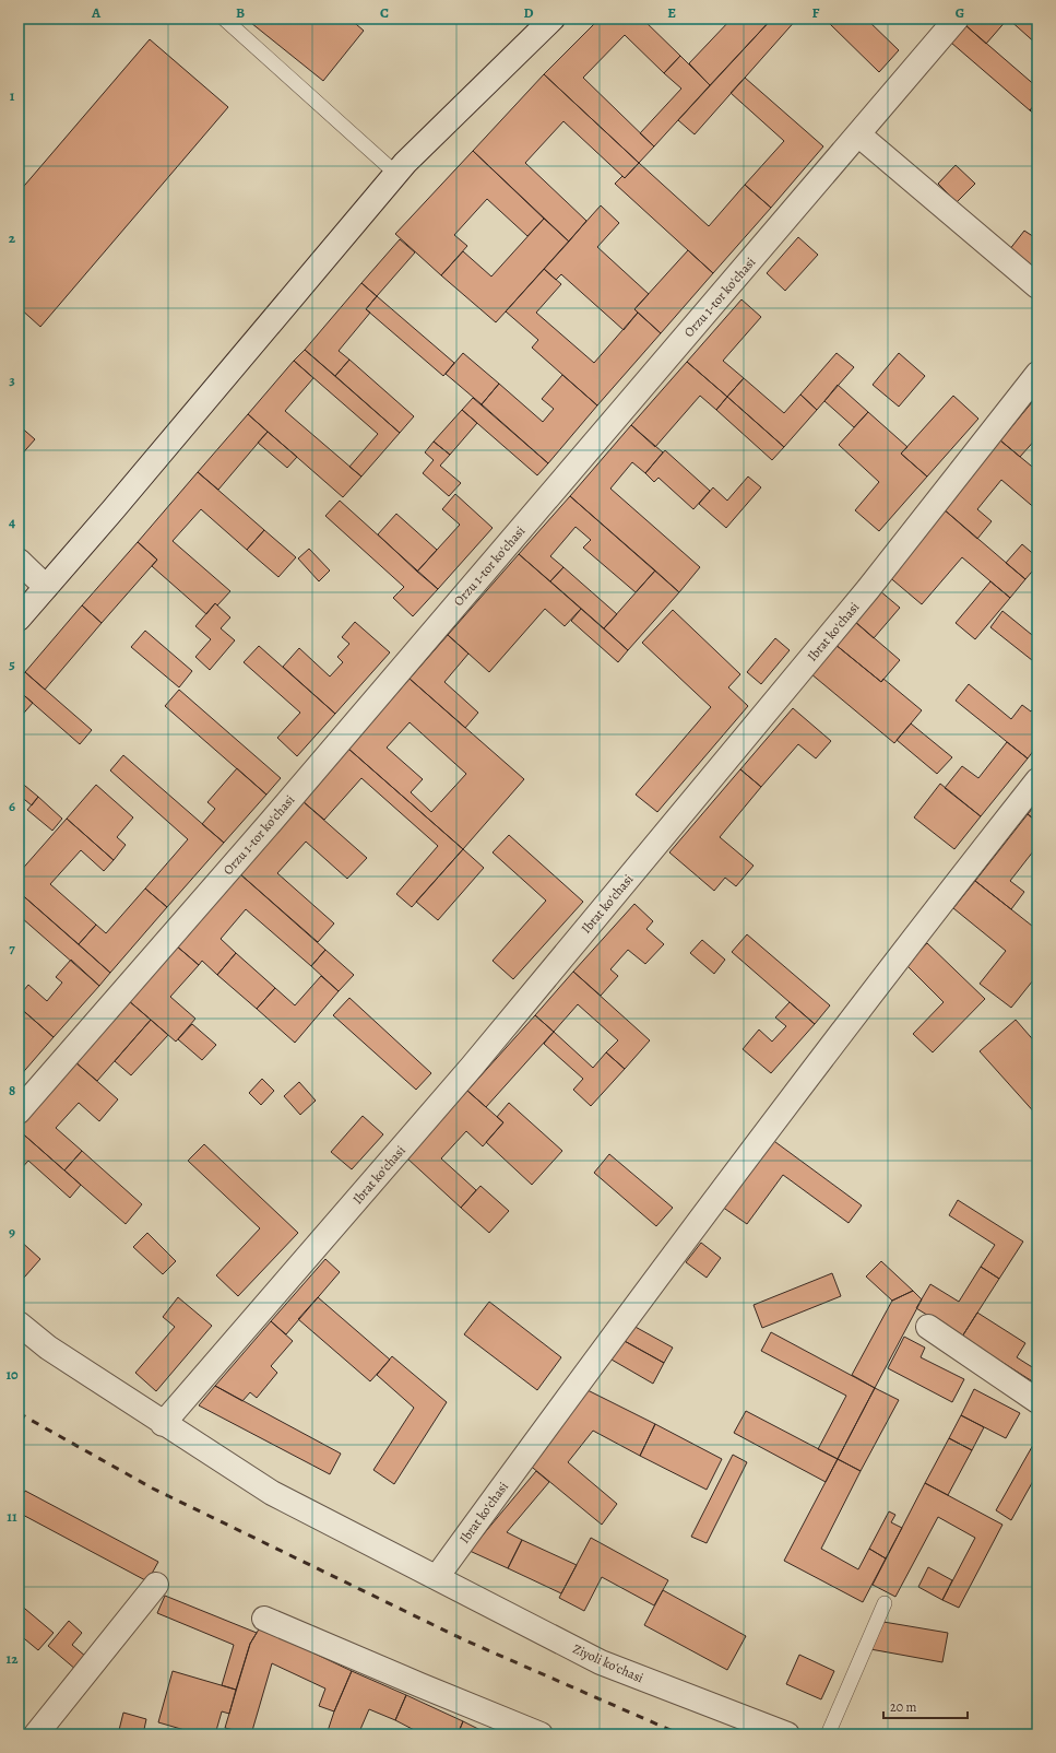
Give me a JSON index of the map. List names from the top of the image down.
{
  "streets": {
    "street": ["Orzu 1-tor koʻchasi", "Ibrat koʻchasi", "Ziyoli koʻchasi"]
  },
  "crossings": [
    ["Ibrat koʻchasi", "Ziyoli koʻchasi"]
  ],
  "scale_bar": "20 m",
  "grid": {
    "columns": [
      "A",
      "B",
      "C",
      "D",
      "E",
      "F",
      "G"
    ],
    "rows": [
      "1",
      "2",
      "3",
      "4",
      "5",
      "6",
      "7",
      "8",
      "9",
      "10",
      "11",
      "12"
    ]
  }
}
